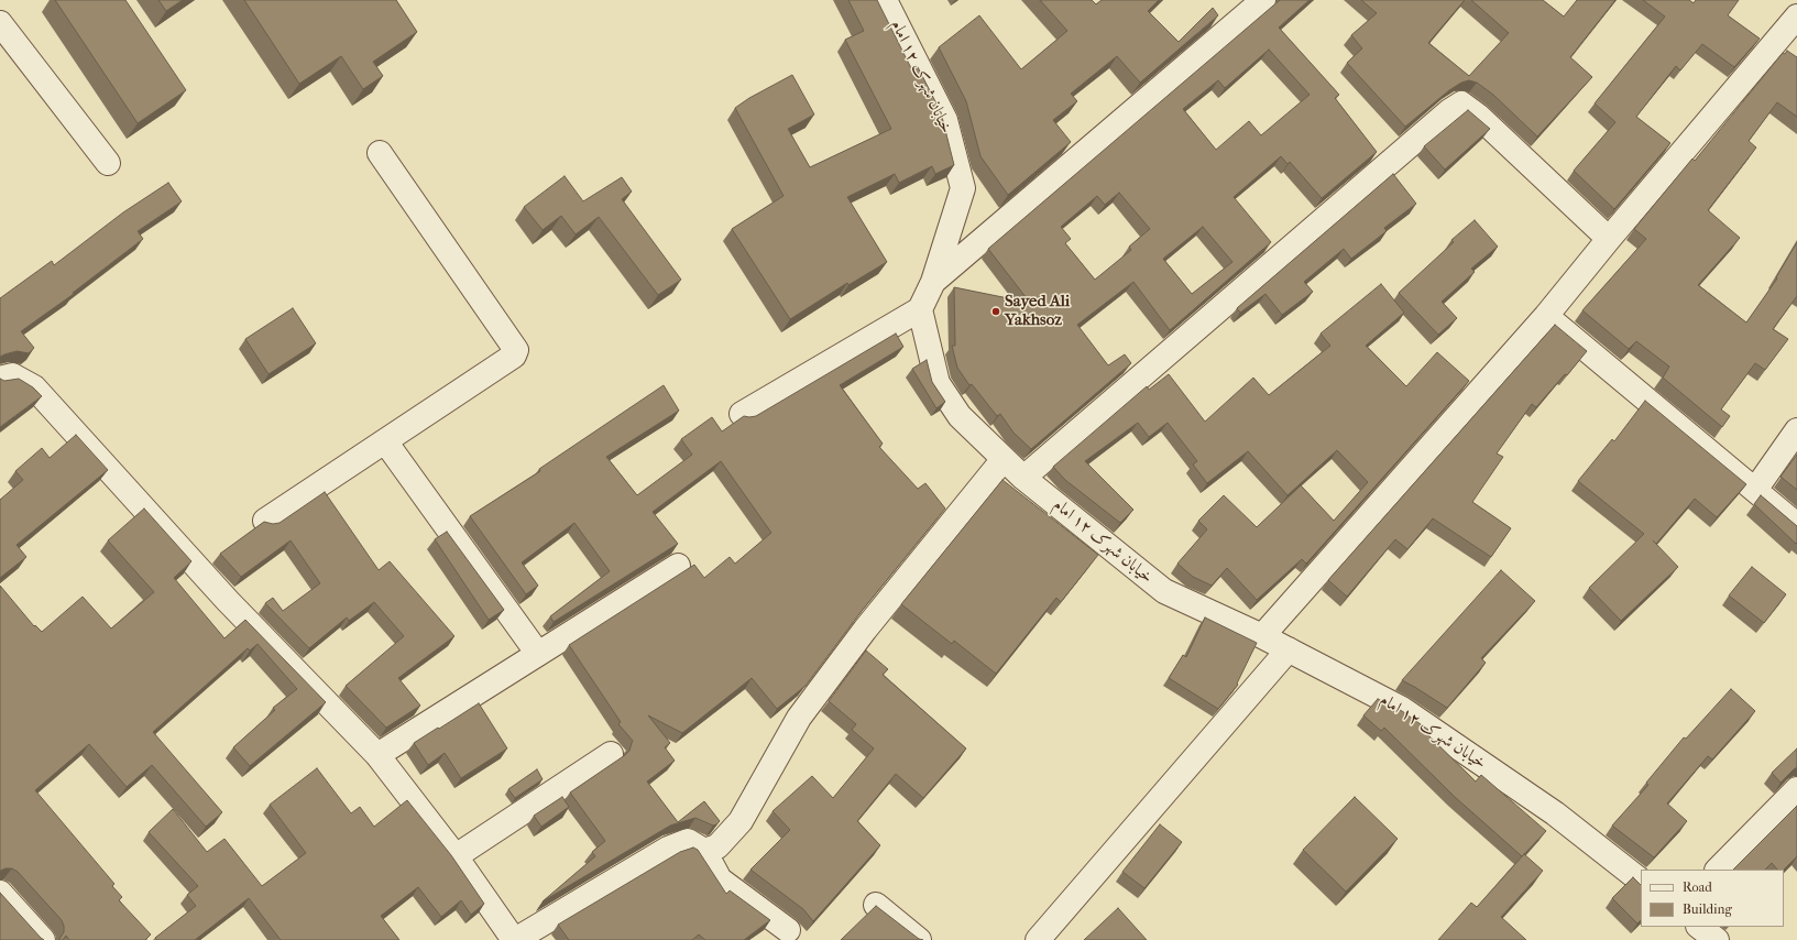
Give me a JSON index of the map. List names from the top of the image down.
{
  "streets": {
    "street": ["خیابان شهرک ۱۲ امام"]
  },
  "places": ["Sayed Ali Yakhsoz"],
  "legend": ["Road", "Building"]
}
